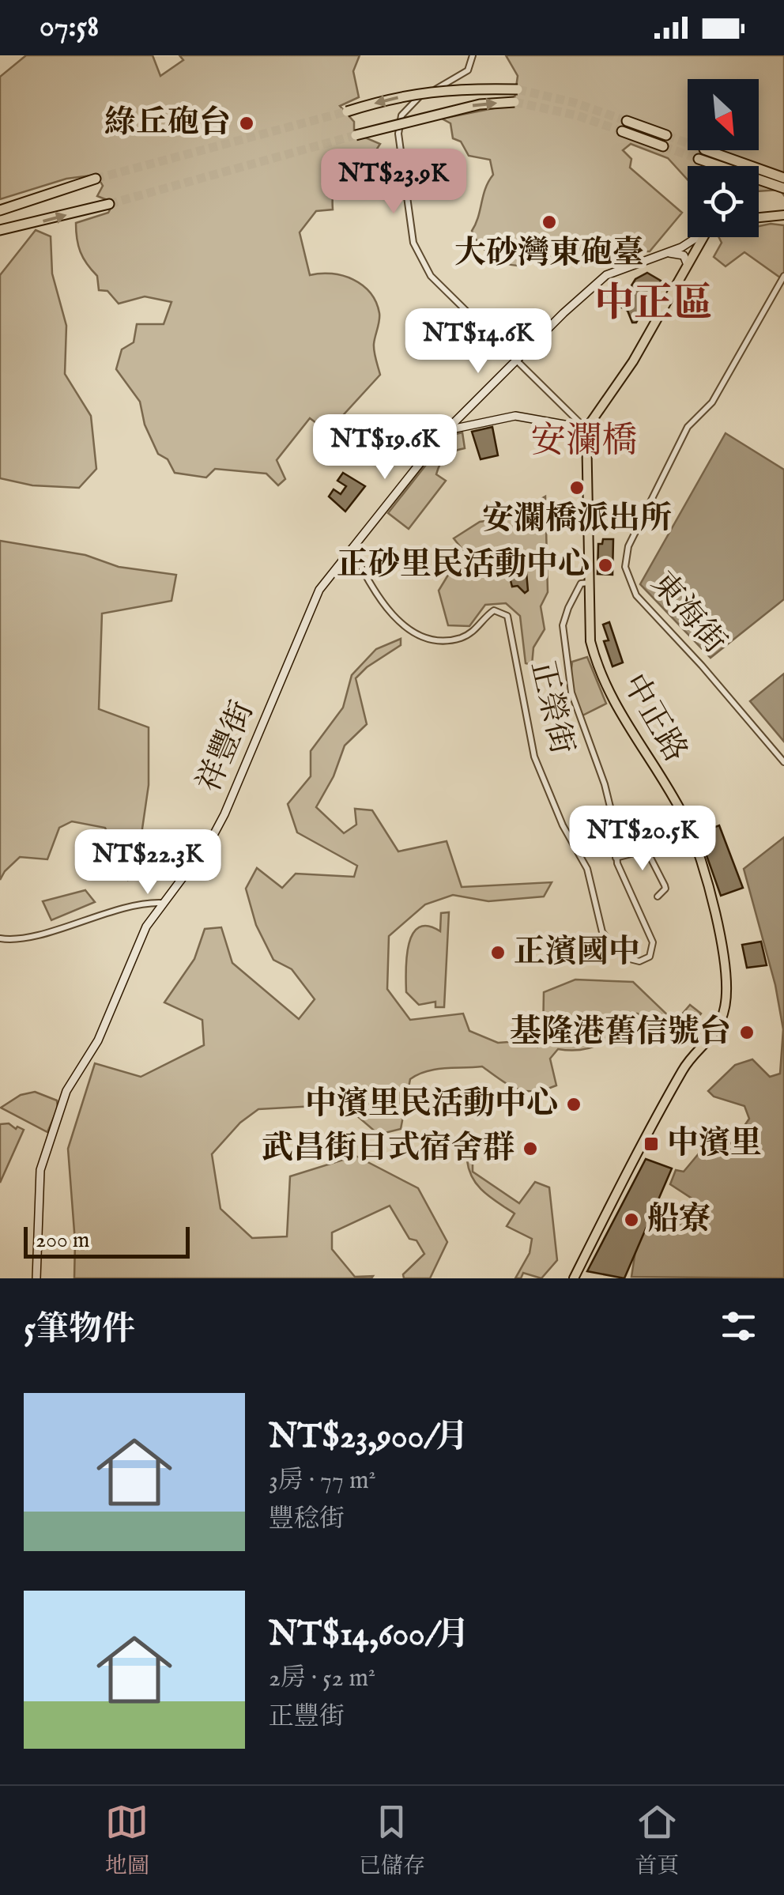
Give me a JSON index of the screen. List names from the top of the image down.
{
  "streets": {
    "main road": ["中正路"],
    "street": ["東海街", "正榮街", "祥豐街"]
  },
  "crossings": [
    ["正榮街", "中正路"],
    ["正榮街", "祥豐街"],
    ["中正路", "祥豐街"]
  ],
  "districts": ["中正區", "安瀾橋"],
  "places": {
    "other": [
      "綠丘砲台",
      "大砂灣東砲臺",
      "安瀾橋派出所",
      "正砂里民活動中心",
      "正濱國中",
      "基隆港舊信號台",
      "中濱里民活動中心",
      "武昌街日式宿舍群",
      "船寮"
    ],
    "transit": ["中濱里"]
  },
  "scale_bar": "200 m",
  "north": "bottom right",
  "page": {
    "status": "07:58",
    "price": [
      "NT$23.9K",
      "NT$14.6K",
      "NT$19.6K",
      "NT$20.5K",
      "NT$22.3K"
    ],
    "scale": "200 m",
    "heading": "5筆物件",
    "list": [
      {
        "name": "NT$23,900/月",
        "note": "3房 · 77 m² · 豐稔街"
      },
      {
        "name": "NT$14,600/月",
        "note": "2房 · 52 m² · 正豐街"
      }
    ],
    "tabs": ["地圖", "已儲存", "首頁"]
  }
}
